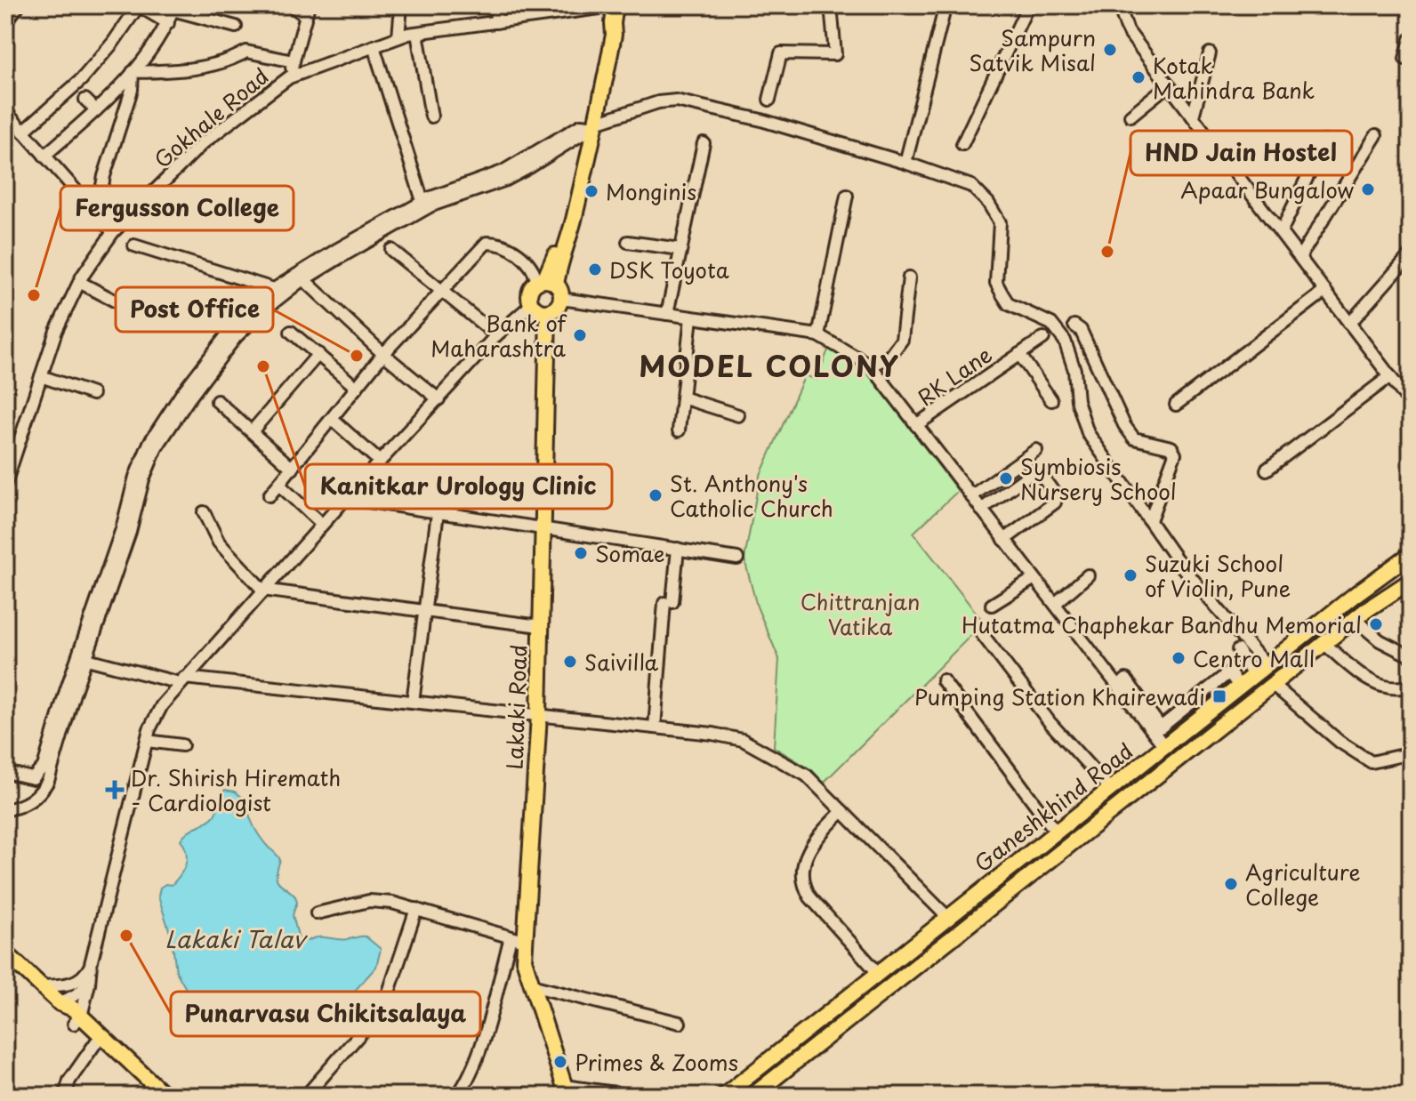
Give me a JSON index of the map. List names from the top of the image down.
{
  "streets": {
    "main road": ["Lakaki Road", "Ganeshkhind Road"],
    "street": ["Gokhale Road", "RK Lane"]
  },
  "districts": ["MODEL COLONY"],
  "water": ["Lakaki Talav"],
  "parks": ["Chittranjan Vatika"],
  "places": {
    "other": [
      "Sampurn Satvik Misal",
      "Kotak Mahindra Bank",
      "Apaar Bungalow",
      "Monginis",
      "HND Jain Hostel",
      "DSK Toyota",
      "Fergusson College",
      "Bank of Maharashtra",
      "Post Office",
      "Kanitkar Urology Clinic",
      "Symbiosis Nursery School",
      "St. Anthony's Catholic Church",
      "Somae",
      "Suzuki School of Violin, Pune",
      "Hutatma Chaphekar Bandhu Memorial",
      "Centro Mall",
      "Saivilla",
      "Agriculture College",
      "Punarvasu Chikitsalaya",
      "Primes & Zooms"
    ],
    "transit": ["Pumping Station Khairewadi"],
    "health": ["Dr. Shirish Hiremath - Cardiologist"]
  }
}
